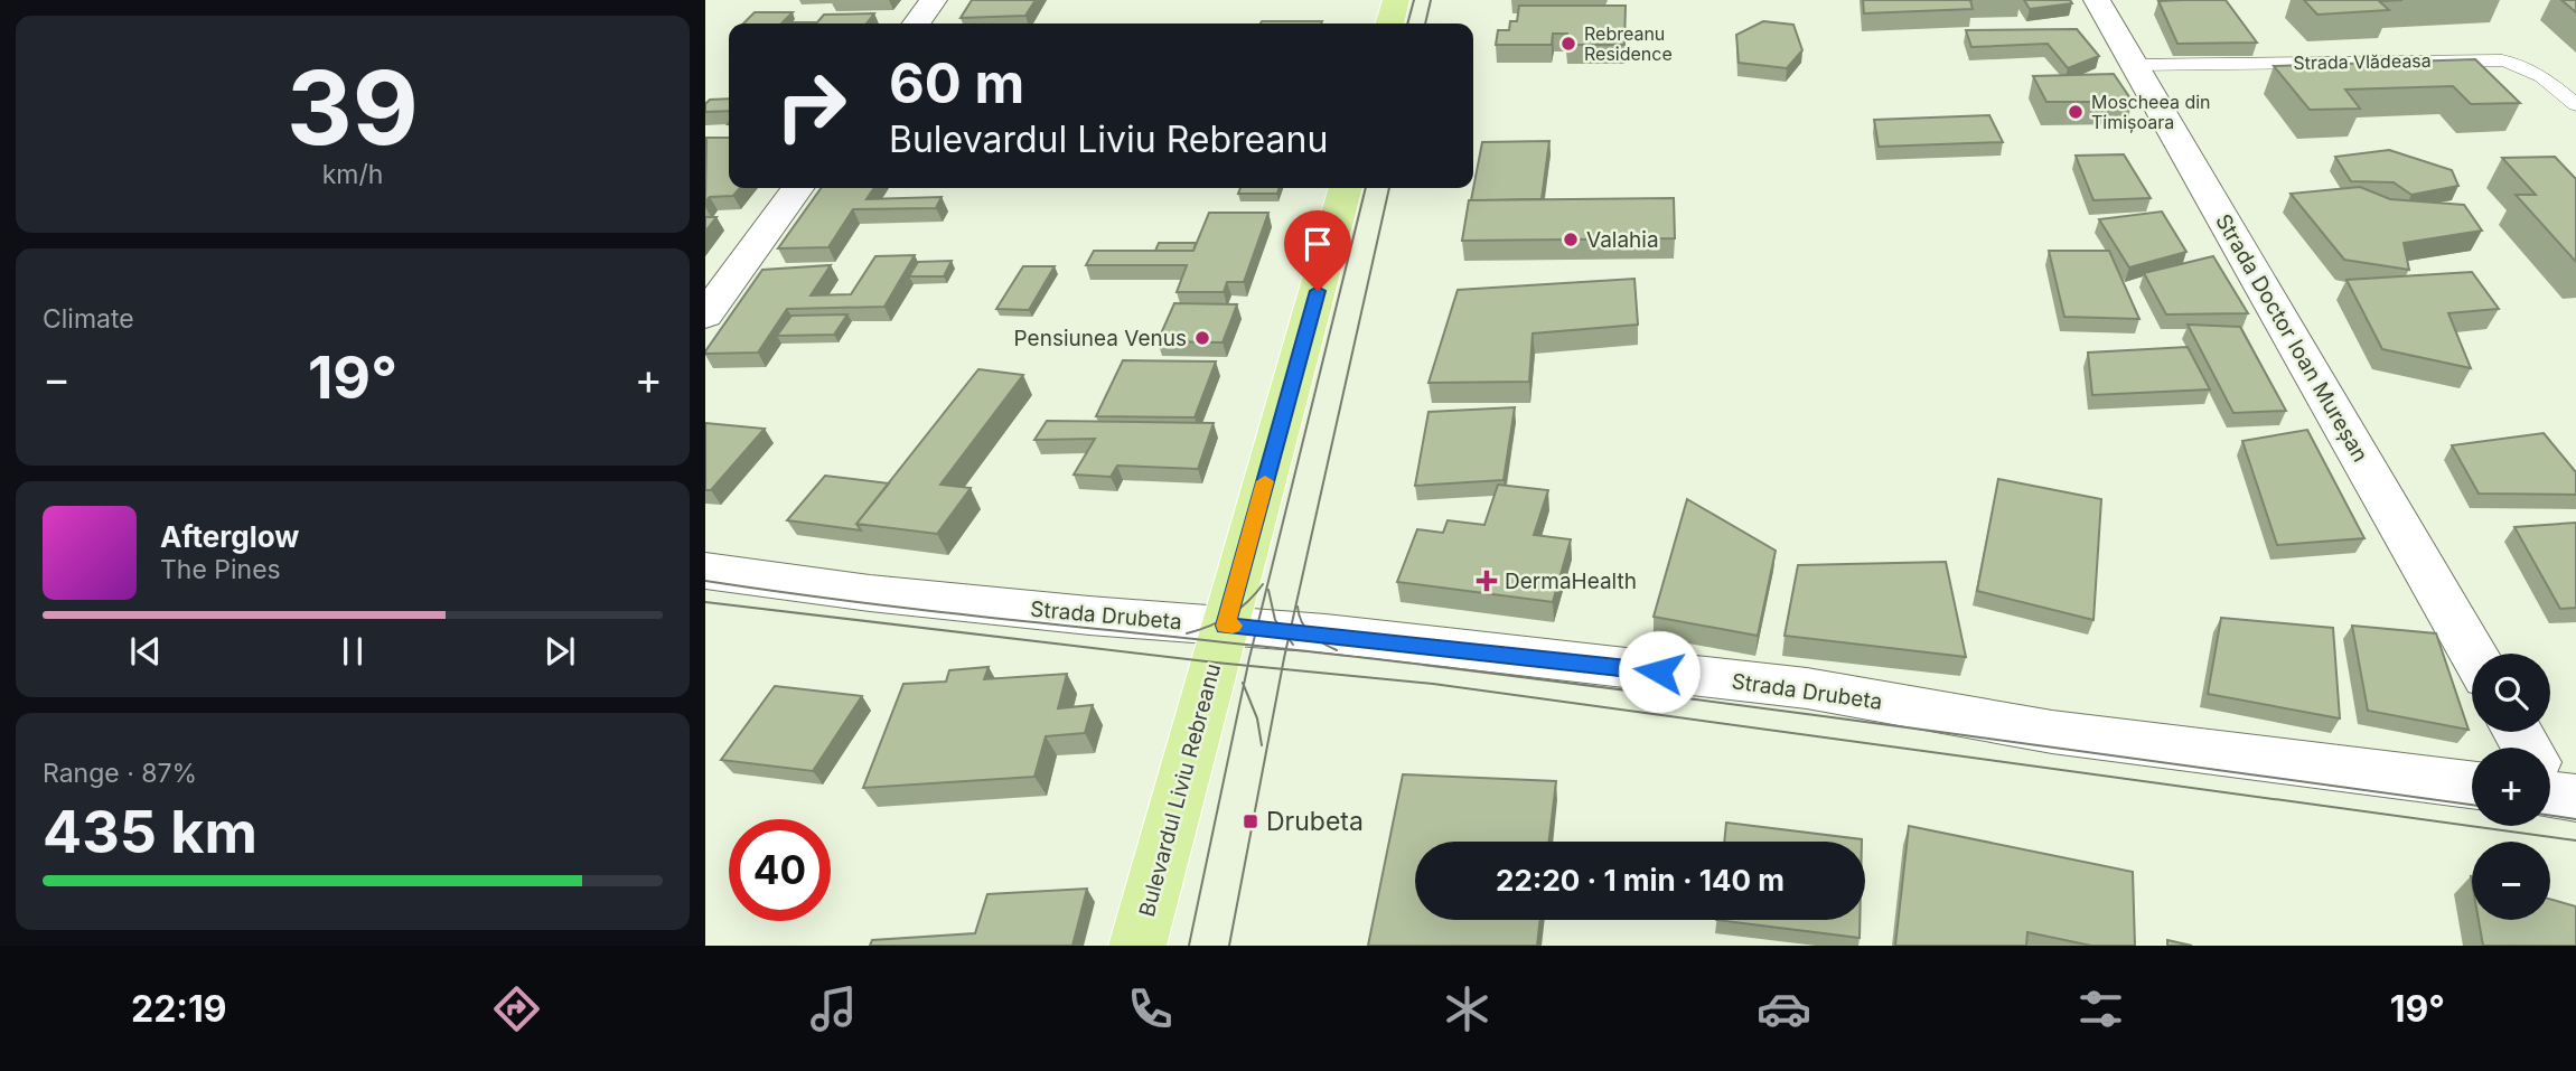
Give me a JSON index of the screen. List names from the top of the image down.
{
  "streets": {
    "main road": ["Bulevardul Liviu Rebreanu"],
    "street": ["Strada Doctor Ioan Mureșan", "Strada Drubeta"],
    "lane": ["Strada Vlădeasa"]
  },
  "crossings": [
    ["Strada Vlădeasa", "Strada Doctor Ioan Mureșan"],
    ["Strada Drubeta", "Bulevardul Liviu Rebreanu"]
  ],
  "places": {
    "other": [
      "Rebreanu Residence",
      "Moscheea din Timișoara",
      "Valahia",
      "Pensiunea Venus"
    ],
    "health": ["DermaHealth"],
    "transit": ["Drubeta"]
  },
  "page": {
    "tile": [
      ["39", "km/h"],
      "Climate",
      ["Range · 87%", "435 km"]
    ],
    "turn": ["60 m", "Bulevardul Liviu Rebreanu"],
    "heat": ["−", "19°", "+"],
    "song": ["Afterglow", "The Pines"],
    "map_buttons": ["+", "−"],
    "limit": "40",
    "trip": "22:20 · 1 min · 140 m",
    "tabs": ["22:19", "19°"]
  }
}
